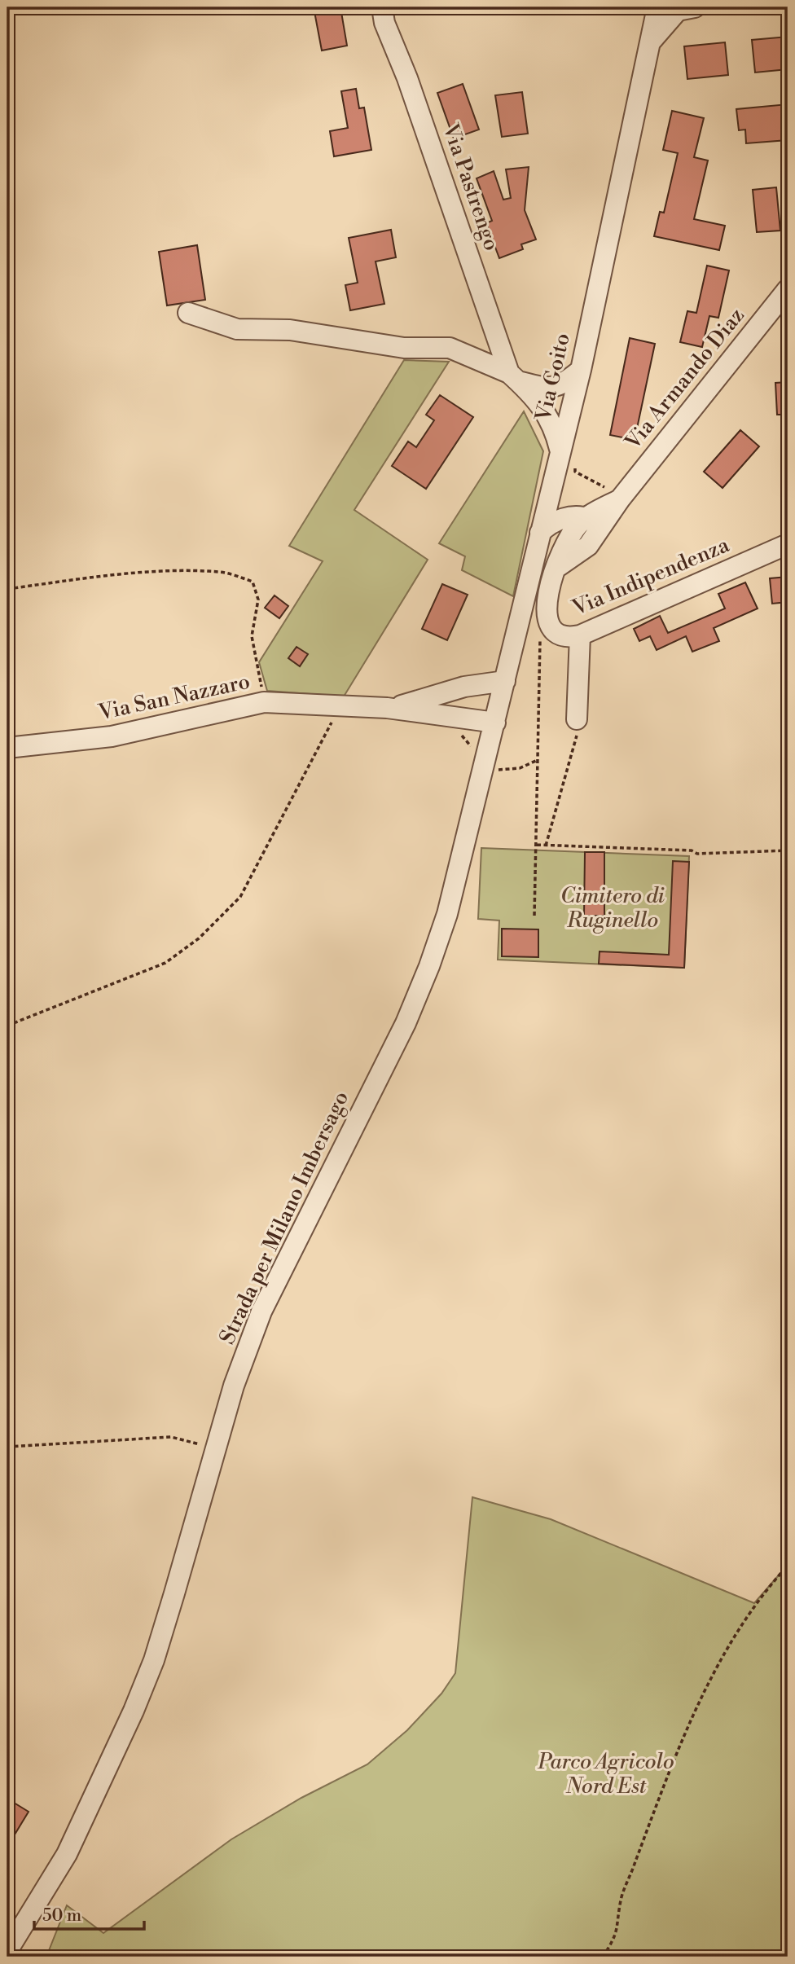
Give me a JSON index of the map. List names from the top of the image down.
{
  "streets": {
    "street": [
      "Via Pastrengo",
      "Via Goito",
      "Via Armando Diaz",
      "Via Indipendenza",
      "Via San Nazzaro",
      "Strada per Milano Imbersago"
    ]
  },
  "crossings": [
    ["Via Pastrengo", "Via Goito"],
    ["Via Goito", "Via Armando Diaz"],
    ["Via Goito", "Via San Nazzaro"],
    ["Via Goito", "Strada per Milano Imbersago"],
    ["Via Armando Diaz", "Via Indipendenza"],
    ["Via San Nazzaro", "Strada per Milano Imbersago"]
  ],
  "parks": ["Cimitero di Ruginello", "Parco Agricolo Nord Est"],
  "scale_bar": "50 m"
}
